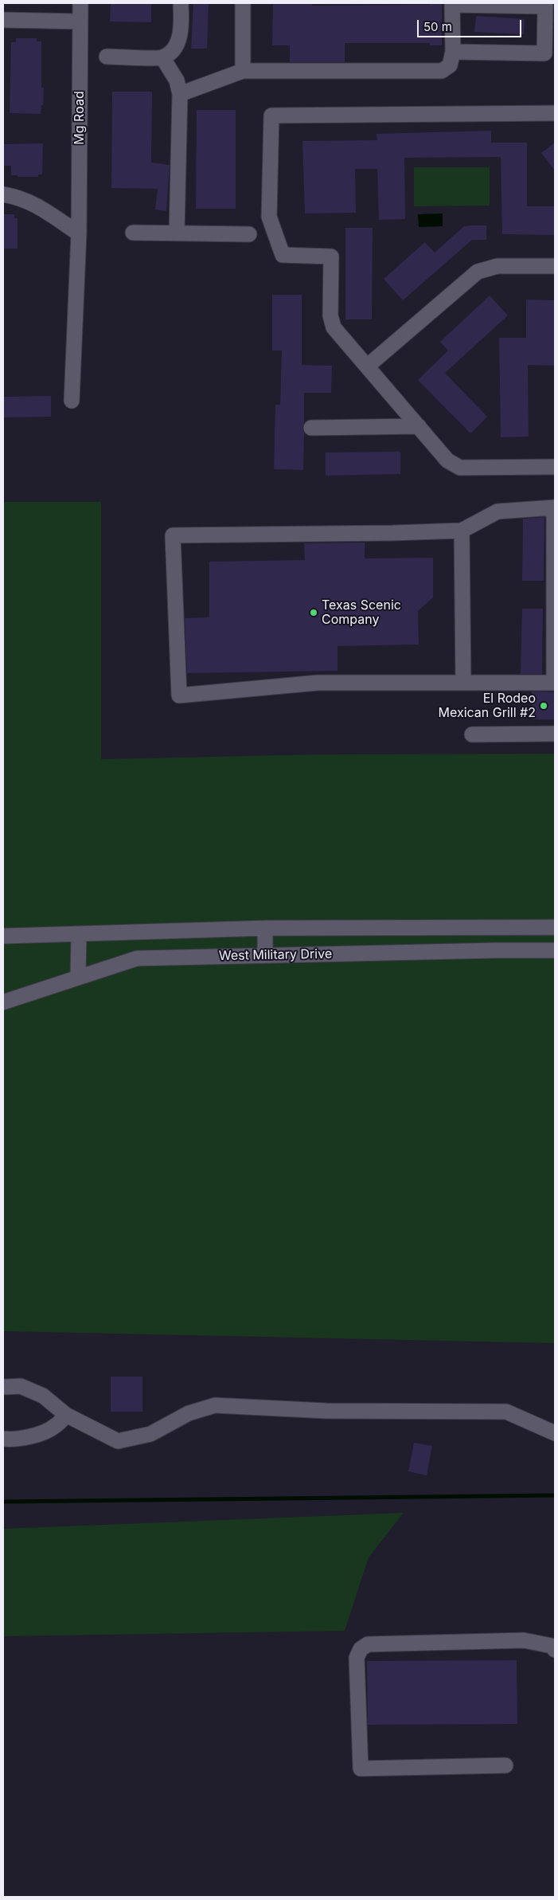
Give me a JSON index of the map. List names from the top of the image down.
{
  "streets": {
    "street": ["Mg Road", "West Military Drive"]
  },
  "places": ["Texas Scenic Company", "El Rodeo Mexican Grill #2"],
  "scale_bar": "50 m"
}
